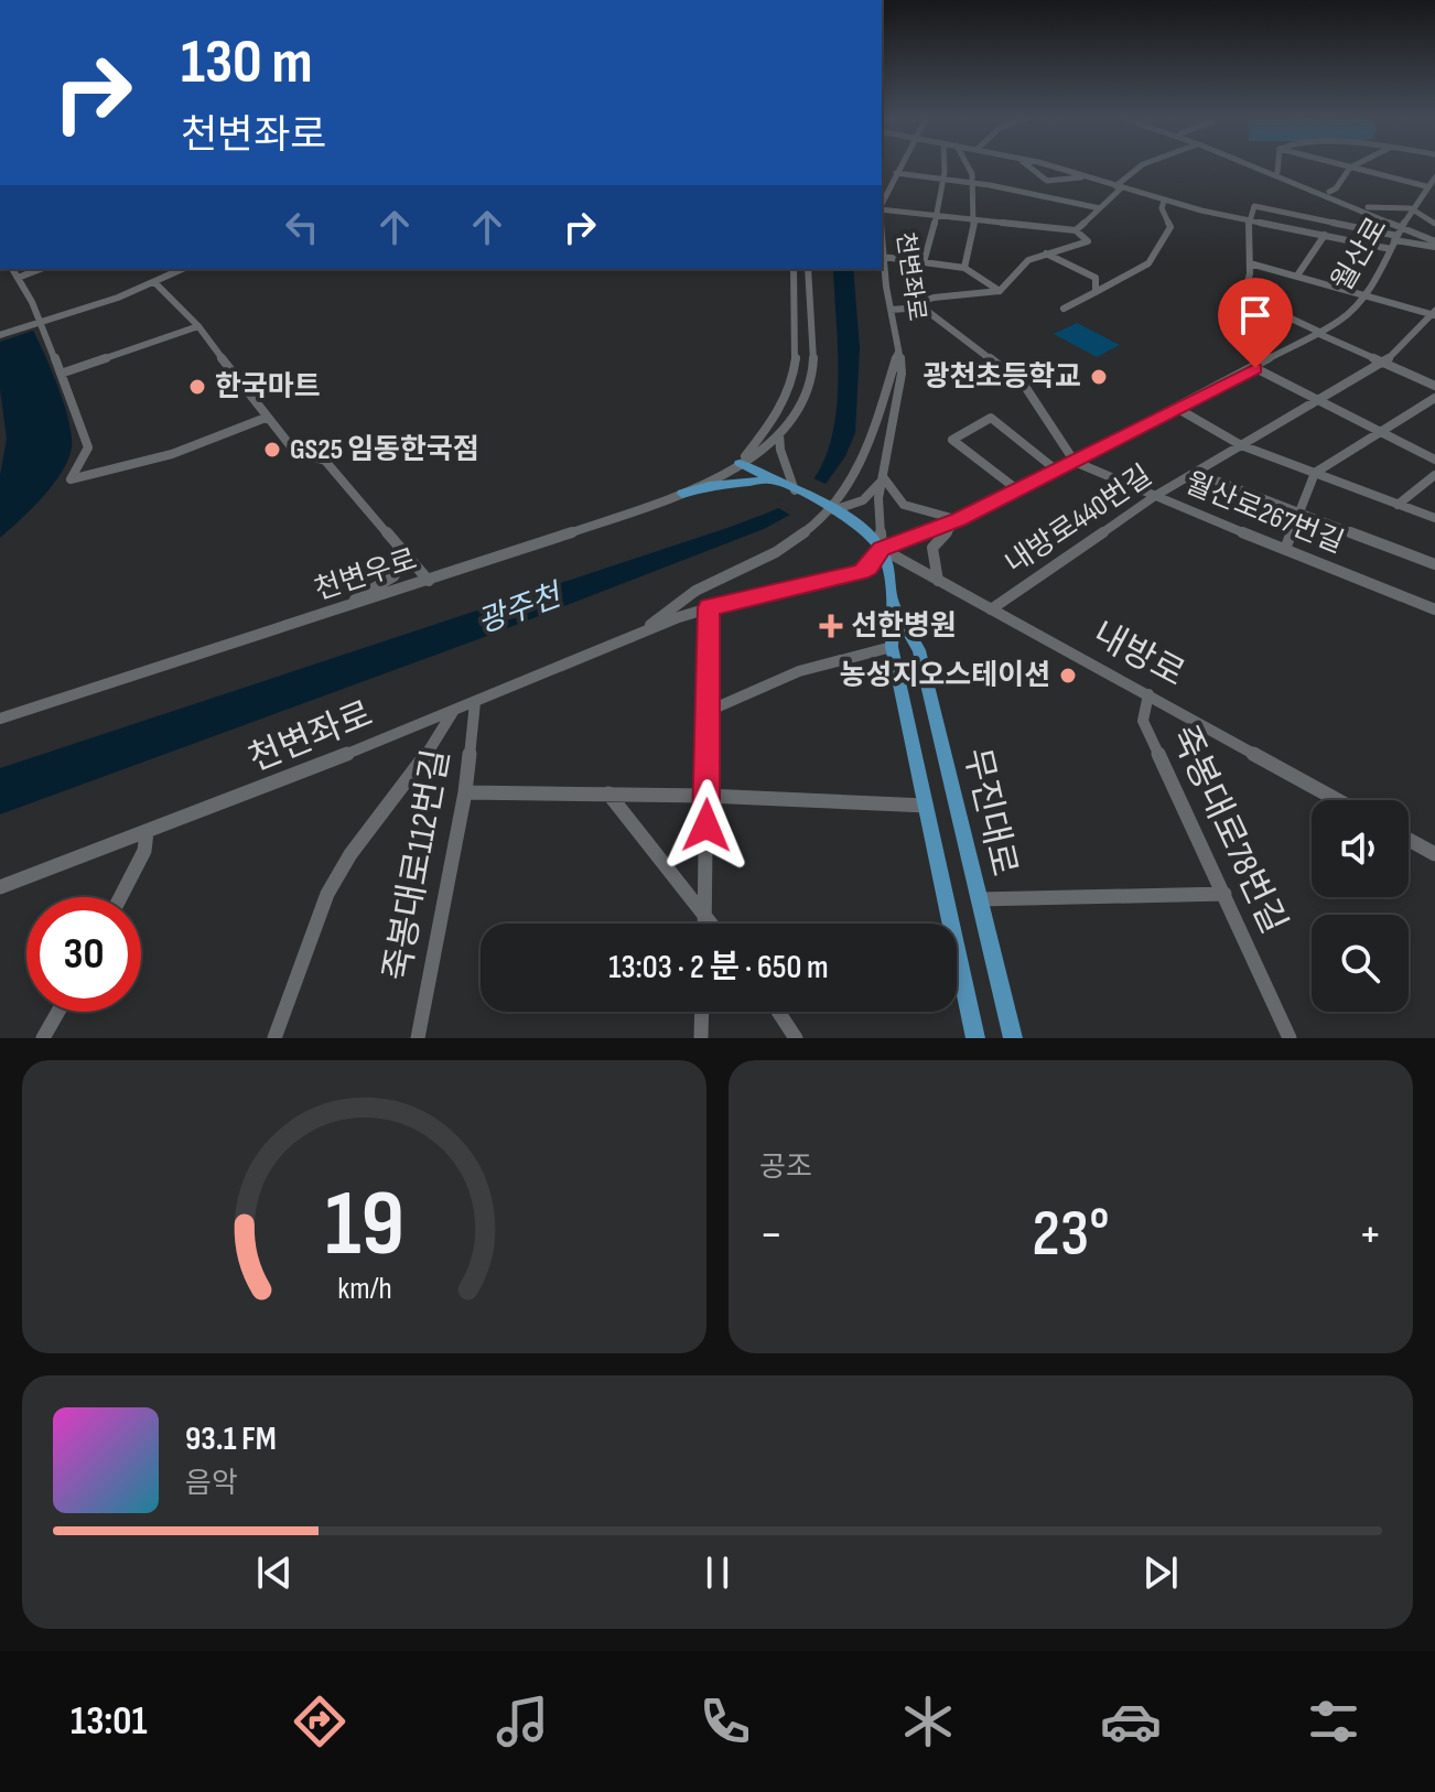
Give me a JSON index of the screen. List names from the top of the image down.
{
  "streets": {
    "main road": ["무진대로"],
    "street": [
      "월산로",
      "천변좌로",
      "월산로267번길",
      "내방로440번길",
      "천변우로",
      "내방로",
      "죽봉대로78번길",
      "죽봉대로112번길"
    ]
  },
  "crossings": [
    ["월산로", "천변좌로"],
    ["월산로", "월산로267번길"],
    ["월산로", "내방로"],
    ["월산로", "무진대로"],
    ["천변좌로", "내방로"],
    ["천변좌로", "무진대로"],
    ["천변좌로", "죽봉대로112번길"],
    ["월산로267번길", "내방로440번길"],
    ["내방로440번길", "내방로"],
    ["내방로", "무진대로"],
    ["내방로", "죽봉대로78번길"]
  ],
  "water": ["광주천"],
  "places": {
    "other": [
      "광천초등학교",
      "한국마트",
      "GS25 임동한국점",
      "농성지오스테이션"
    ],
    "health": ["선한병원"]
  },
  "page": {
    "turn": ["130 m", "천변좌로"],
    "limit": "30",
    "trip": "13:03 · 2 분 · 650 m",
    "tile": "공조",
    "heat": ["−", "23°", "+"],
    "song": ["93.1 FM", "음악"],
    "tabs": "13:01",
    "gauge": ["19", "km/h"]
  }
}
